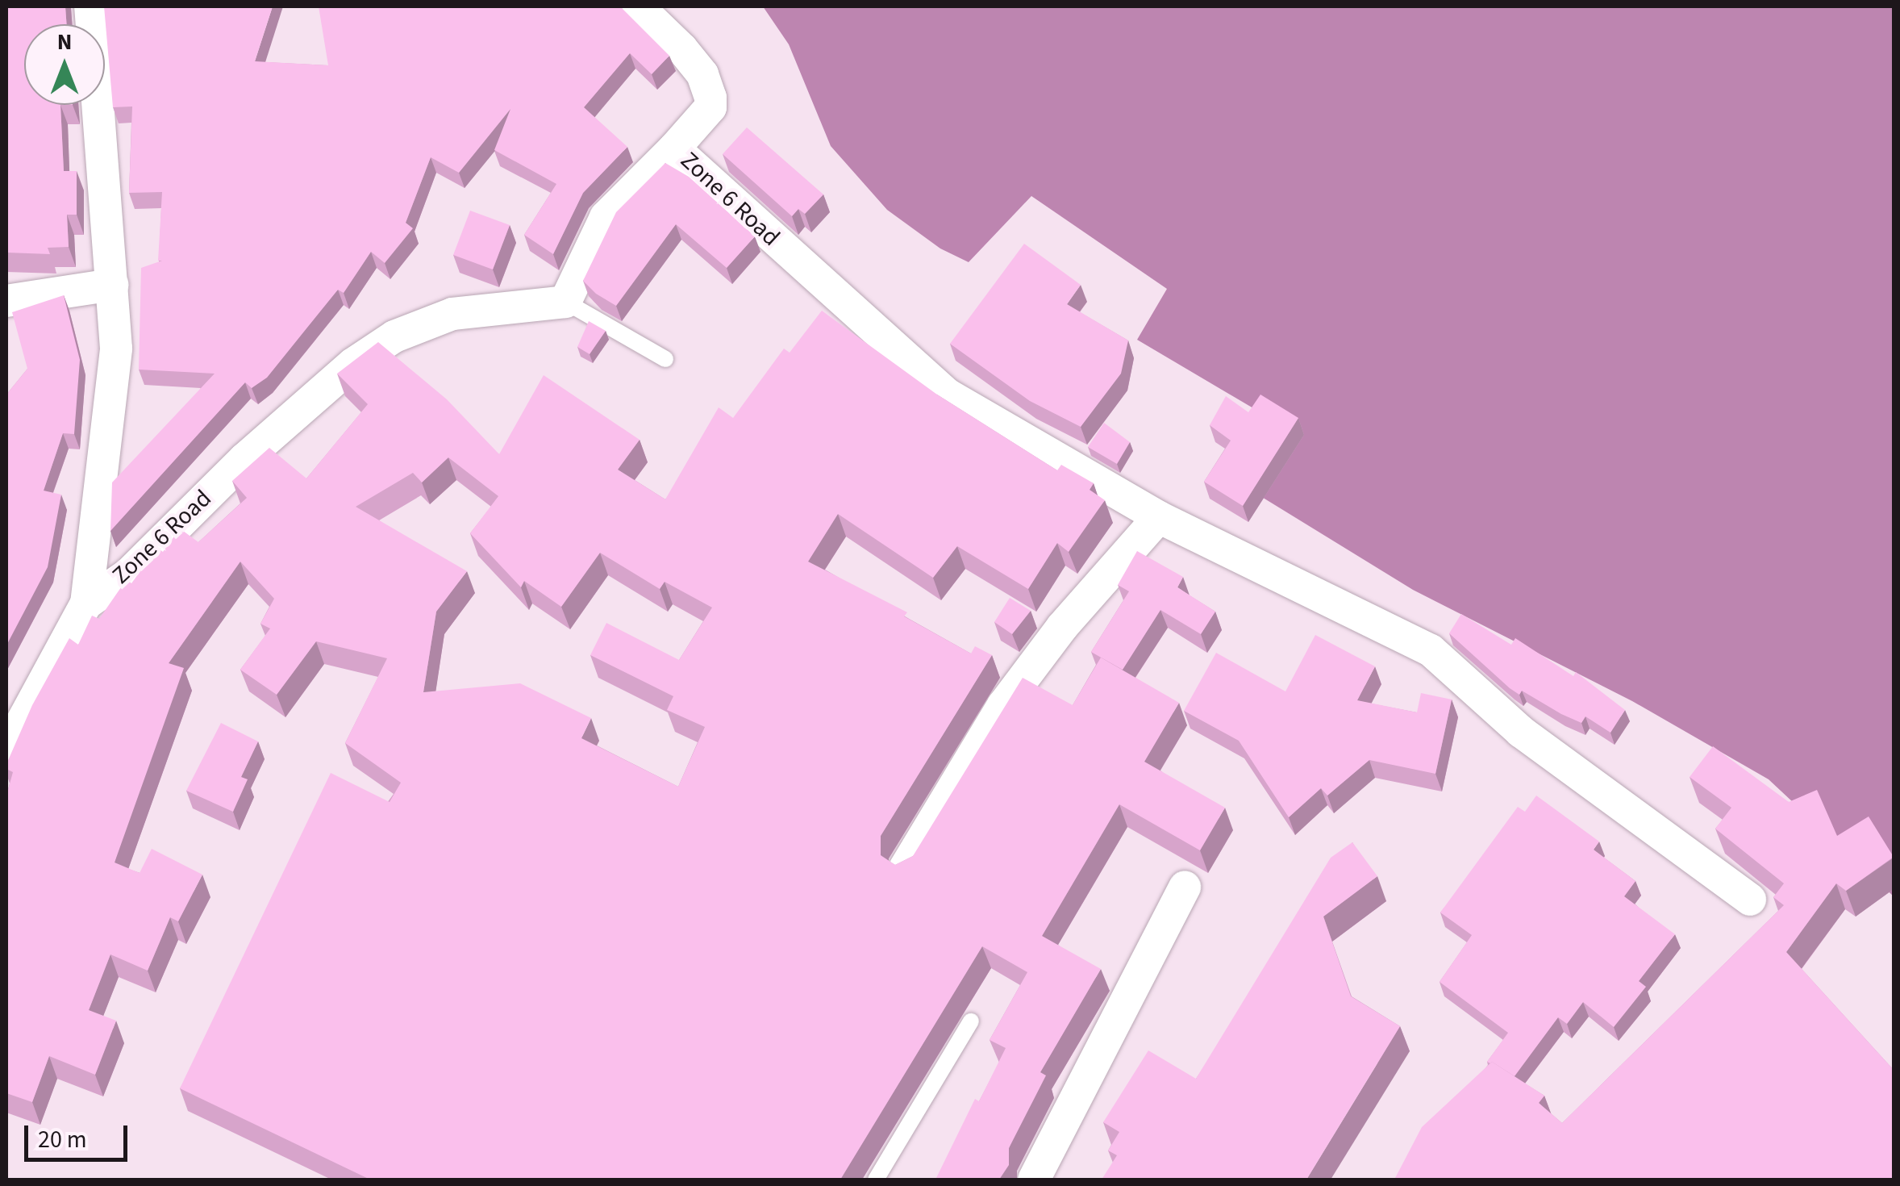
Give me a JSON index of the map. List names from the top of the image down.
{
  "streets": {
    "street": ["Zone 6 Road"]
  },
  "scale_bar": "20 m",
  "north": "top"
}
